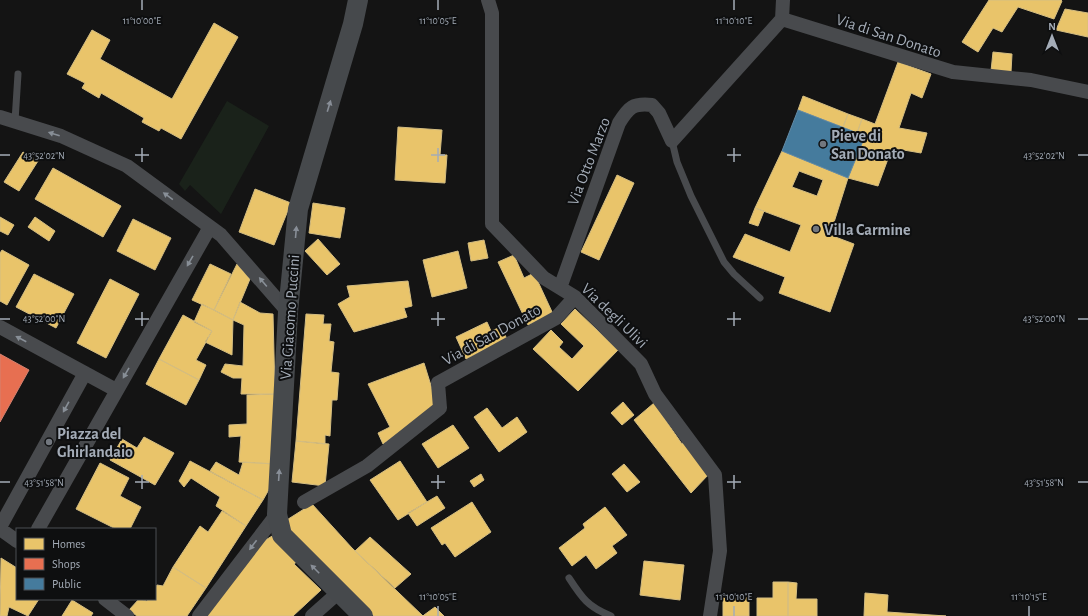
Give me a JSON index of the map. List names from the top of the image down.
{
  "streets": {
    "street": [
      "Via di San Donato",
      "Via Otto Marzo",
      "Via degli Ulivi",
      "Via Giacomo Puccini"
    ]
  },
  "crossings": [
    ["Via di San Donato", "Via degli Ulivi"],
    ["Via Otto Marzo", "Via degli Ulivi"]
  ],
  "one_way": ["Via Giacomo Puccini"],
  "places": ["Pieve di San Donato", "Villa Carmine", "Piazza del Ghirlandaio"],
  "legend": ["Homes", "Shops", "Public"],
  "north": "top",
  "coordinates": [
    "11°10'00\"E",
    "11°10'05\"E",
    "11°10'10\"E",
    "43°52'02\"N",
    "43°52'00\"N",
    "43°51'58\"N",
    "11°10'15\"E"
  ]
}
